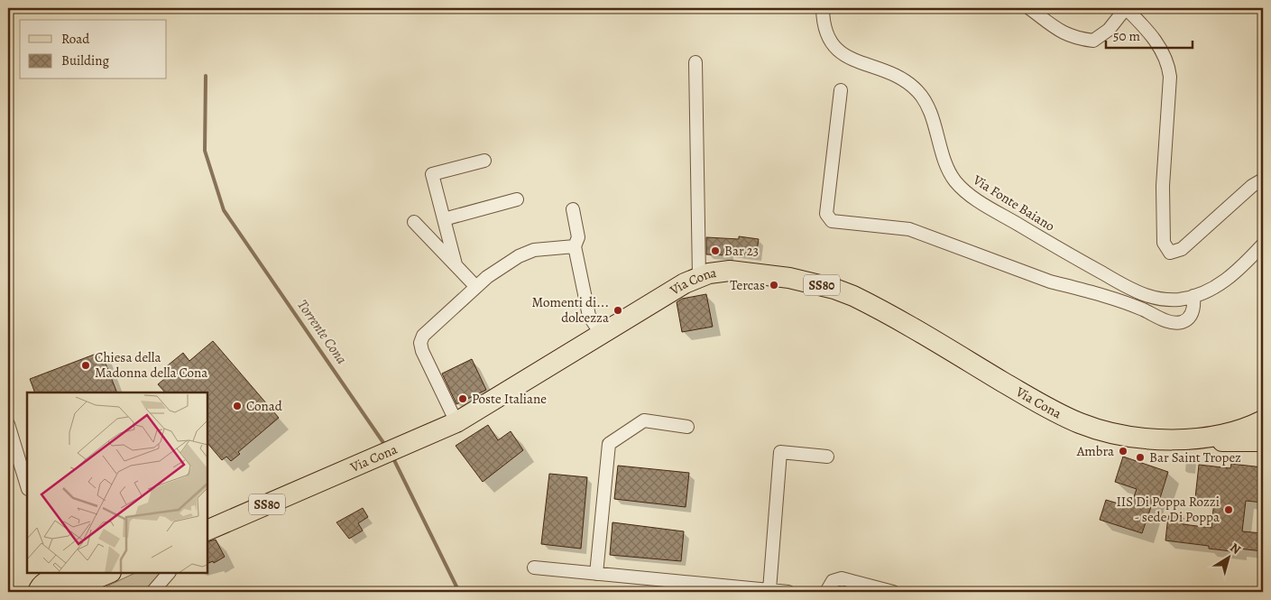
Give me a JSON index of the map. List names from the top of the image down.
{
  "streets": {
    "main road": ["Via Cona", "SS80"],
    "street": ["Via Fonte Baiano"]
  },
  "water": ["Torrente Cona"],
  "places": [
    "Bar 23",
    "Tercas",
    "Momenti di... dolcezza",
    "Chiesa della Madonna della Cona",
    "Poste Italiane",
    "Conad",
    "Ambra",
    "Bar Saint Tropez",
    "IIS Di Poppa Rozzi - sede Di Poppa"
  ],
  "legend": ["Road", "Building"],
  "scale_bar": "50 m",
  "north": "top right"
}
